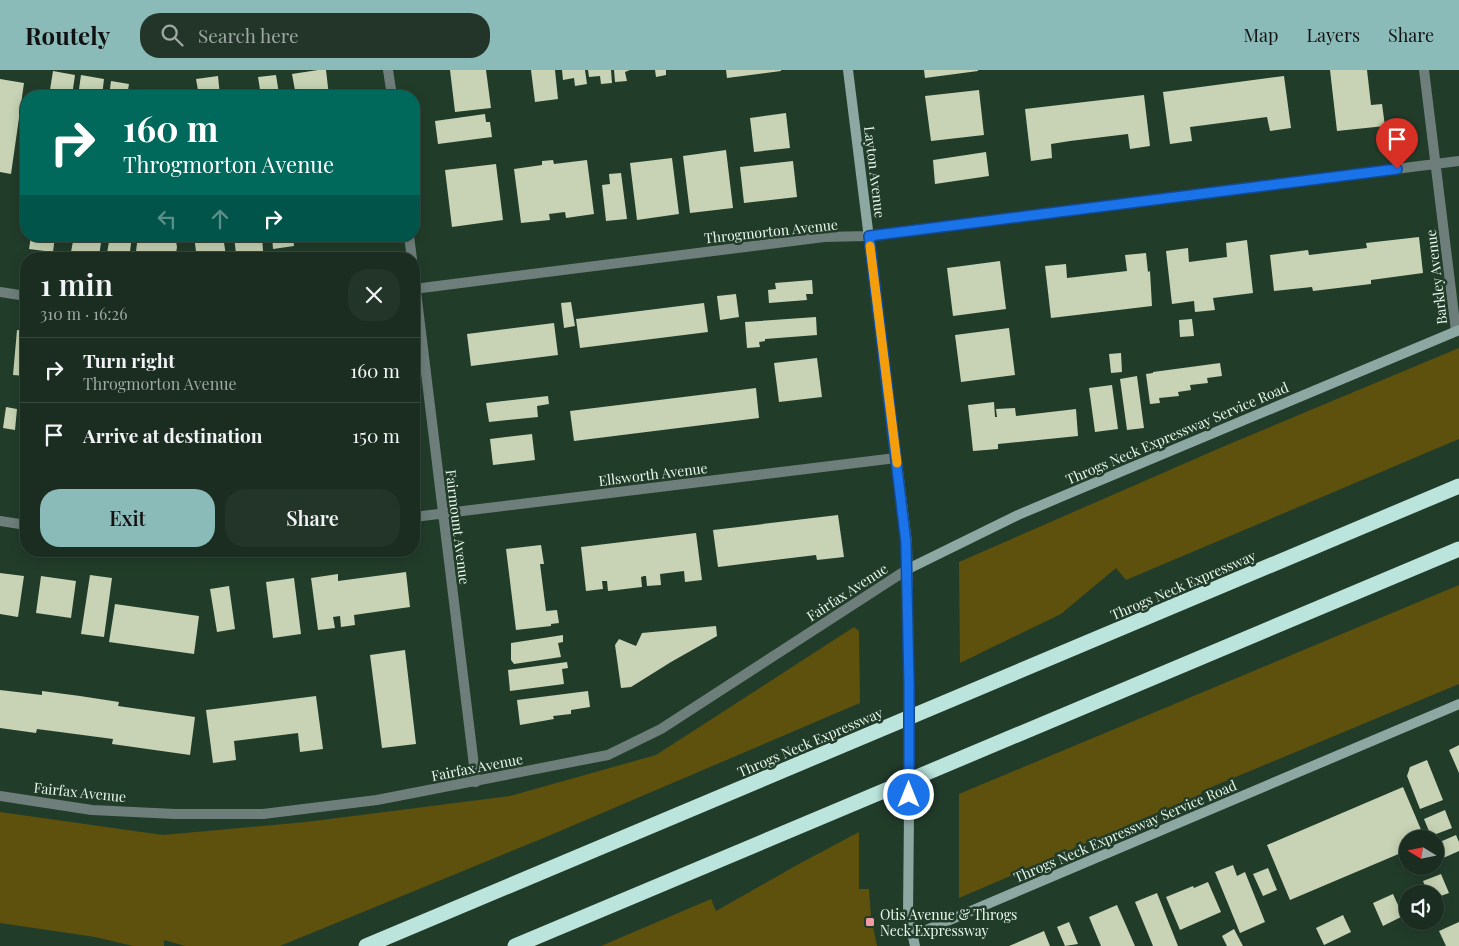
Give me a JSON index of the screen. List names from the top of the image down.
{
  "streets": {
    "highway": ["Throgs Neck Expressway"],
    "street": [
      "Layton Avenue",
      "Throgmorton Avenue",
      "Barkley Avenue",
      "Throgs Neck Expressway Service Road",
      "Ellsworth Avenue",
      "Fairmount Avenue",
      "Fairfax Avenue"
    ]
  },
  "crossings": [
    ["Layton Avenue", "Throgmorton Avenue"],
    ["Layton Avenue", "Throgs Neck Expressway Service Road"],
    ["Layton Avenue", "Ellsworth Avenue"],
    ["Layton Avenue", "Fairfax Avenue"],
    ["Throgmorton Avenue", "Barkley Avenue"],
    ["Barkley Avenue", "Throgs Neck Expressway Service Road"],
    ["Throgs Neck Expressway Service Road", "Fairfax Avenue"],
    ["Ellsworth Avenue", "Fairmount Avenue"],
    ["Fairmount Avenue", "Fairfax Avenue"]
  ],
  "places": {
    "transit": ["Otis Avenue & Throgs Neck Expressway"]
  },
  "north": "left",
  "page": {
    "header": "Routely",
    "search": "Search here",
    "nav": ["Map", "Layers", "Share"],
    "turn": ["160 m", "Throgmorton Avenue"],
    "heading": ["1 min", "310 m · 16:26"],
    "list": [
      {
        "name": "Turn right",
        "note": "Throgmorton Avenue",
        "value": "160 m"
      },
      {
        "name": "Arrive at destination",
        "value": "150 m"
      }
    ],
    "buttons": ["Exit", "Share"]
  }
}
